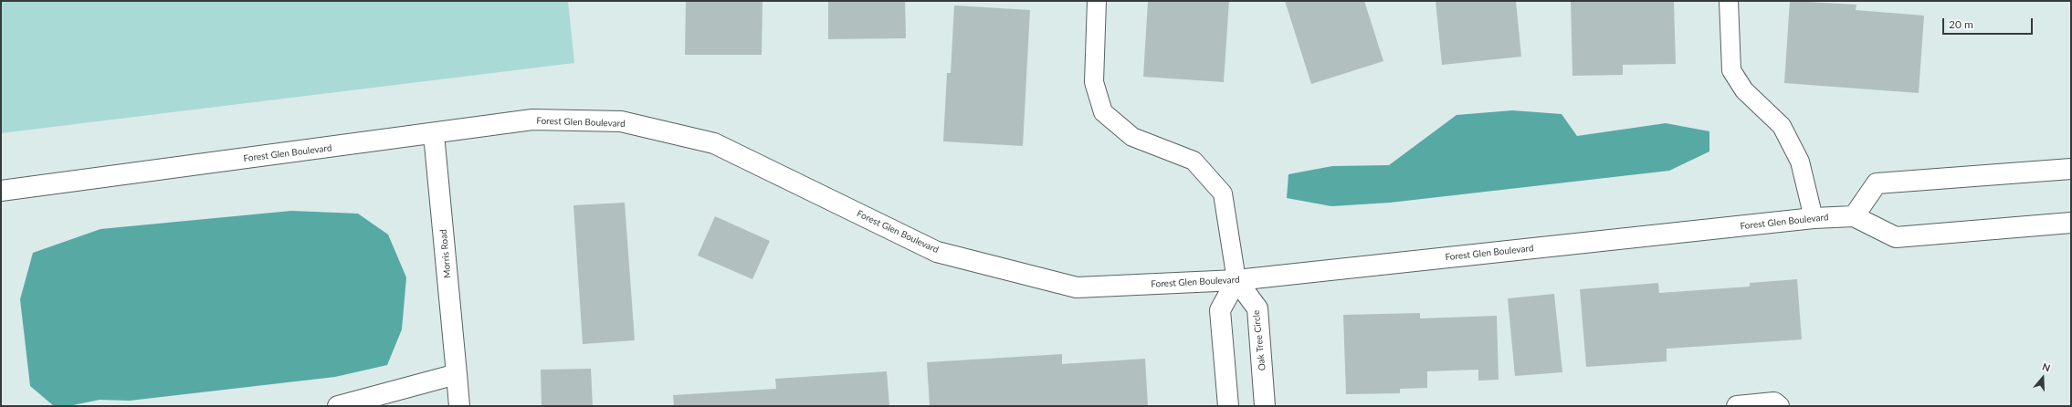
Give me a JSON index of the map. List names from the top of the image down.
{
  "streets": {
    "street": ["Forest Glen Boulevard", "Morris Road", "Oak Tree Circle"]
  },
  "crossings": [
    ["Forest Glen Boulevard", "Morris Road"],
    ["Forest Glen Boulevard", "Oak Tree Circle"]
  ],
  "scale_bar": "20 m",
  "north": "top"
}
